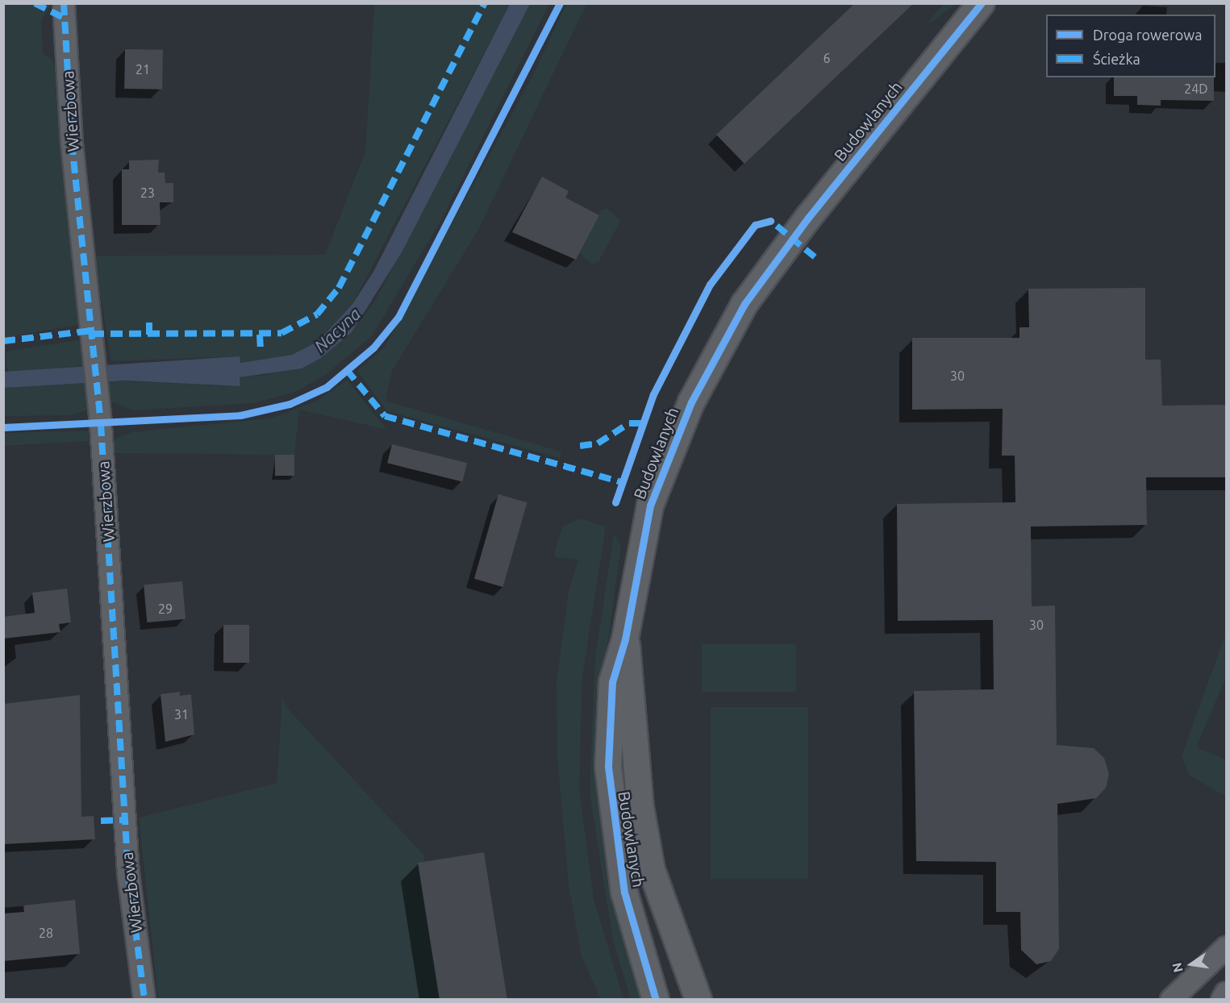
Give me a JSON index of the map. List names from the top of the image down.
{
  "streets": {
    "street": ["Wierzbowa", "Budowlanych"]
  },
  "water": ["Nacyna"],
  "house_numbers": [
    "6",
    "21",
    "24D",
    "23",
    "30",
    "29",
    "30",
    "31",
    "28"
  ],
  "legend": ["Droga rowerowa", "Ścieżka"],
  "north": "left"
}
